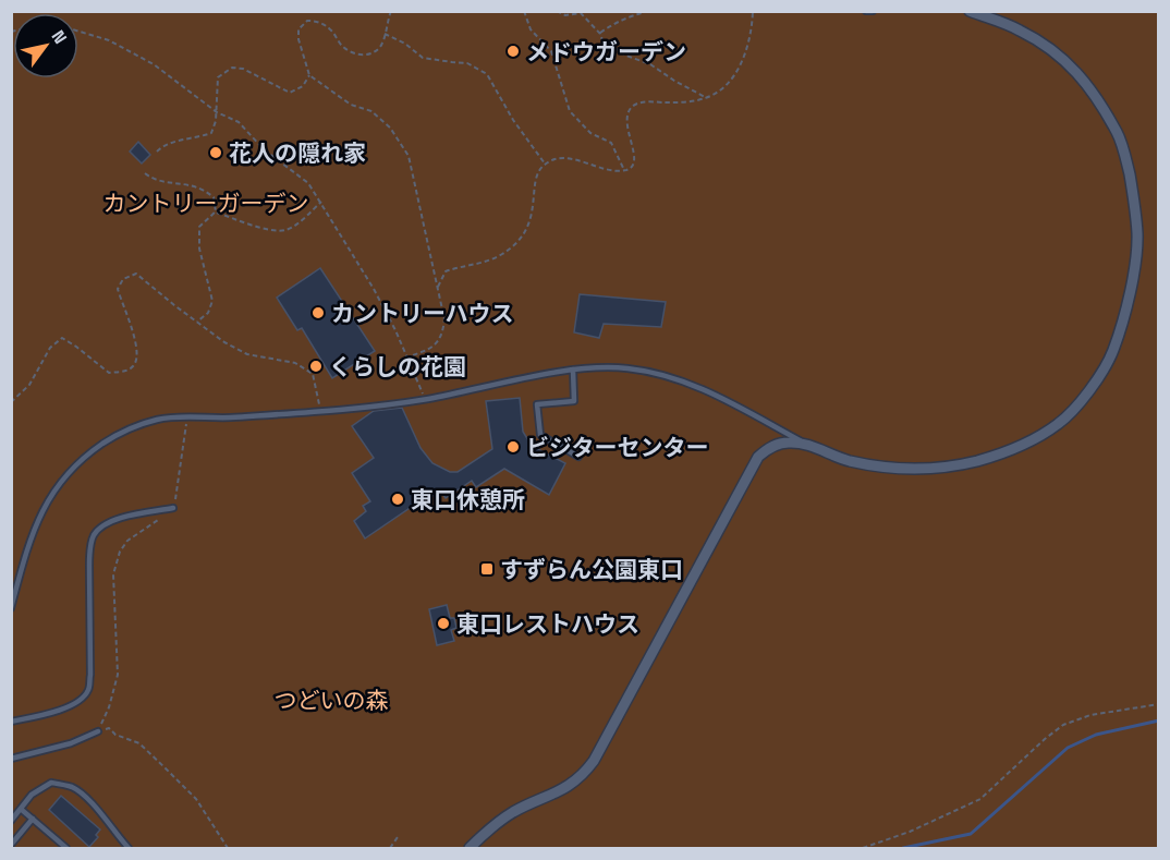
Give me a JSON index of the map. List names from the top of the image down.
{
  "parks": ["カントリーガーデン", "つどいの森"],
  "places": {
    "other": [
      "メドウガーデン",
      "花人の隠れ家",
      "カントリーハウス",
      "くらしの花園",
      "ビジターセンター",
      "東口休憩所",
      "東口レストハウス"
    ],
    "transit": ["すずらん公園東口"]
  },
  "north": "top right"
}
